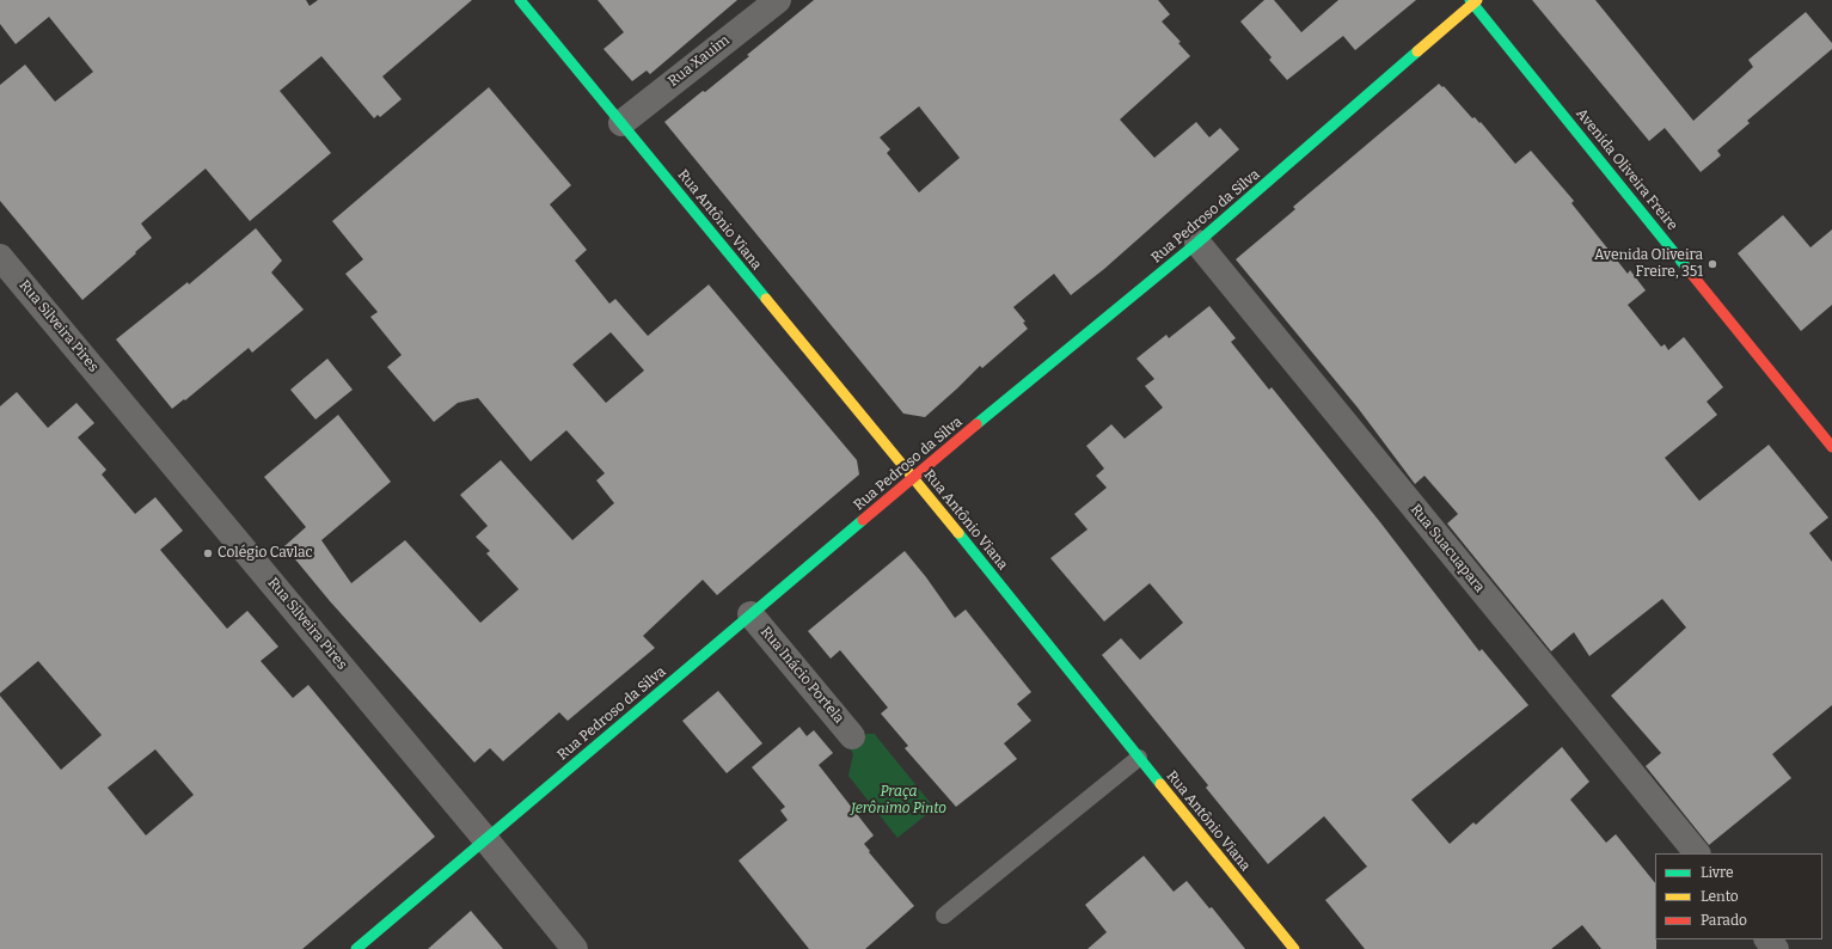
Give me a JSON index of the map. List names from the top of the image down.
{
  "streets": {
    "street": [
      "Rua Xauim",
      "Avenida Oliveira Freire",
      "Rua Pedroso da Silva",
      "Rua Antônio Viana",
      "Rua Silveira Pires",
      "Rua Suacuapara",
      "Rua Inácio Portela"
    ]
  },
  "crossings": [
    ["Rua Xauim", "Rua Antônio Viana"],
    ["Avenida Oliveira Freire", "Rua Pedroso da Silva"],
    ["Rua Pedroso da Silva", "Rua Antônio Viana"],
    ["Rua Pedroso da Silva", "Rua Silveira Pires"],
    ["Rua Pedroso da Silva", "Rua Suacuapara"],
    ["Rua Pedroso da Silva", "Rua Inácio Portela"]
  ],
  "parks": ["Praça Jerônimo Pinto"],
  "places": ["Avenida Oliveira Freire, 351", "Colégio Cavlac"],
  "legend": ["Livre", "Lento", "Parado"]
}
